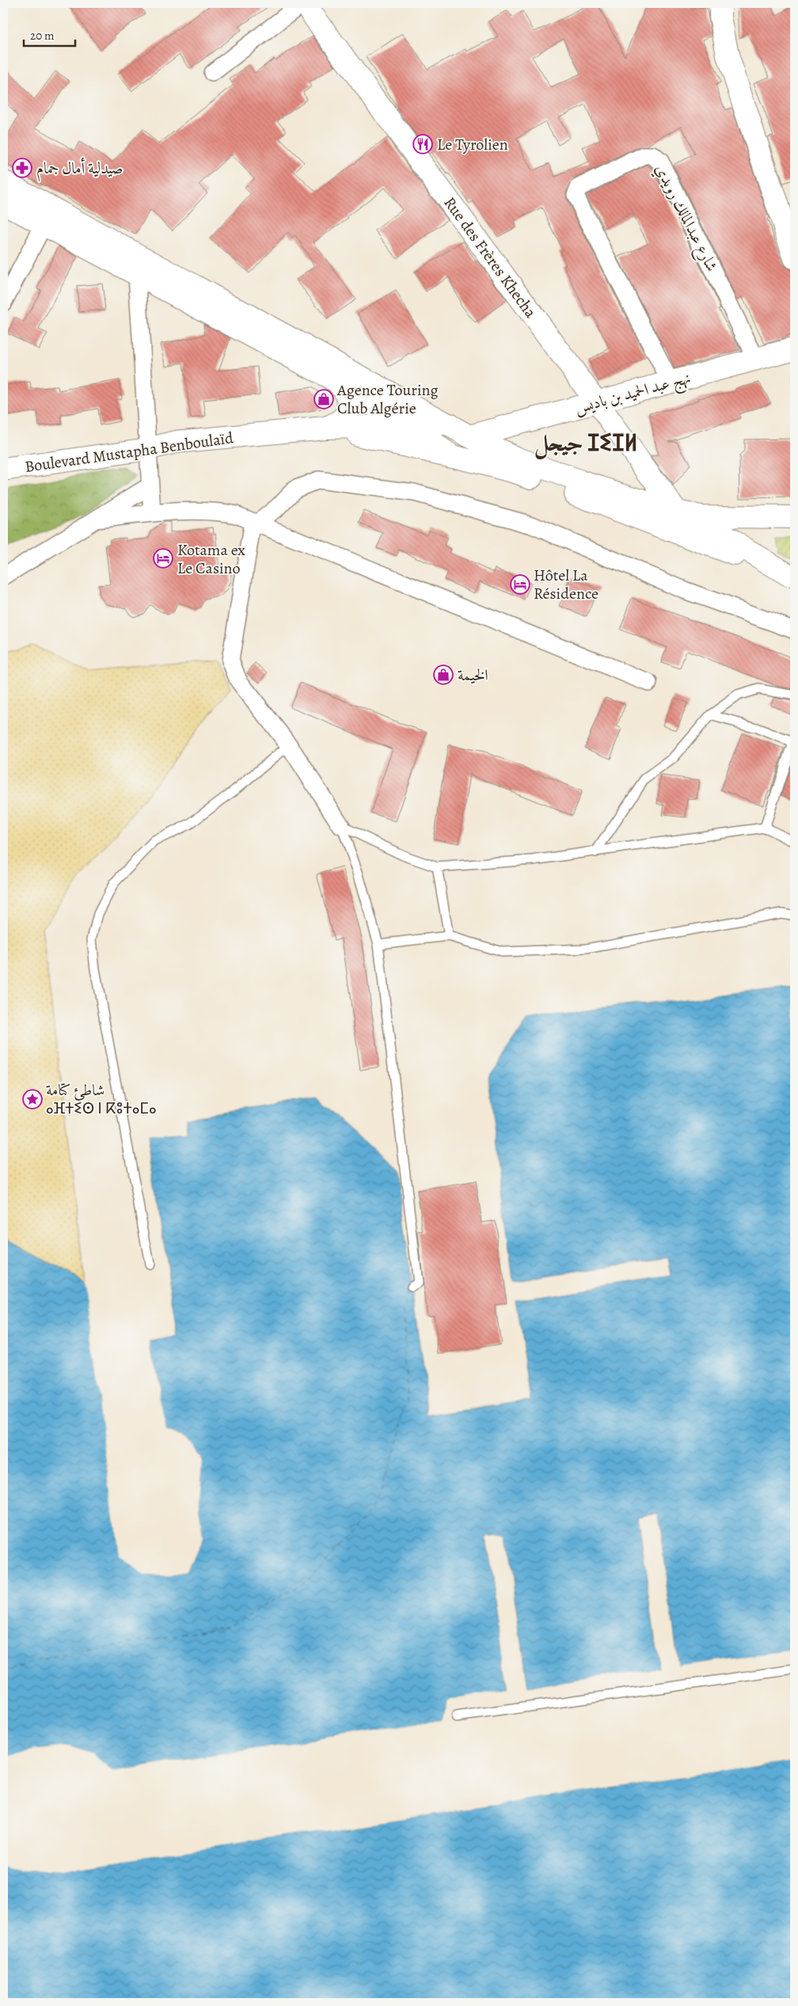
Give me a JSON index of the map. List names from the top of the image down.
{
  "streets": {
    "main road": ["Rue des Frères Khecha", "نهج عبد الحميد بن باديس", "Boulevard Mustapha Benboulaïd"],
    "street": ["شارع عبدالمالك رويدي"]
  },
  "crossings": [
    ["شارع عبدالمالك رويدي", "نهج عبد الحميد بن باديس"],
    ["Rue des Frères Khecha", "نهج عبد الحميد بن باديس"]
  ],
  "districts": ["جيجل ⵊⵉⵊⵍ"],
  "places": {
    "restaurant": ["Le Tyrolien"],
    "pharmacy": ["صيدلية أمال جمام"],
    "shop": ["Agence Touring Club Algérie", "الخيمة"],
    "hotel": ["Kotama ex Le Casino", "Hôtel La Résidence"],
    "place": ["شاطئ كتامة ⴰⴼⵜⵉⵙ ⵏ ⴽⵓⵜⴰⵎⴰ"]
  },
  "scale_bar": "20 m"
}
